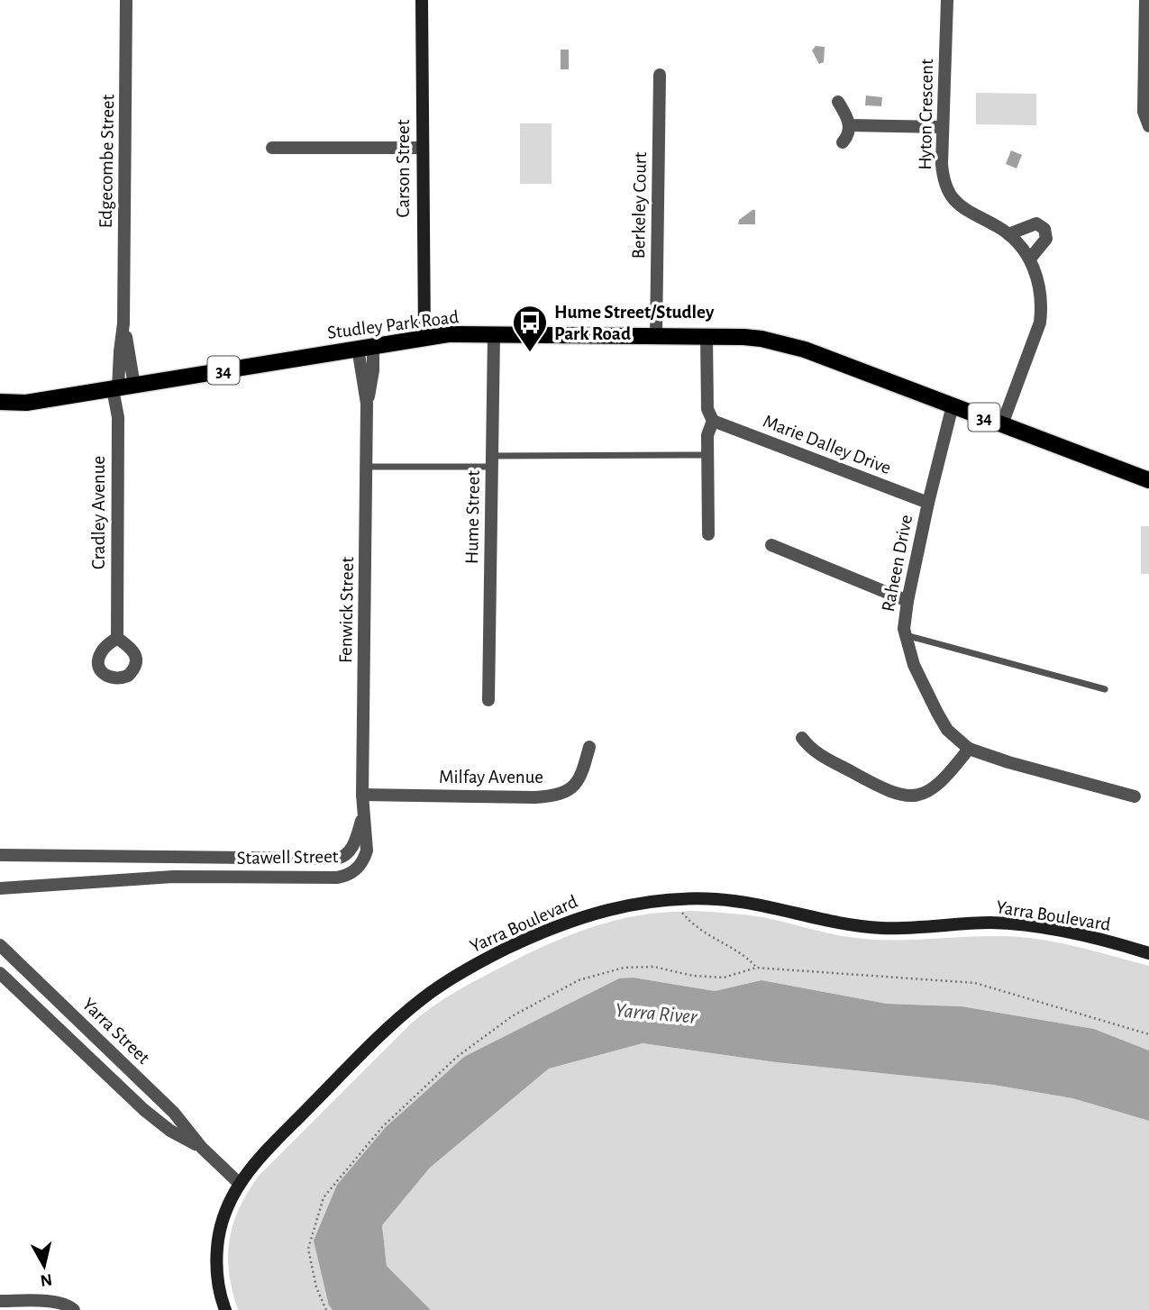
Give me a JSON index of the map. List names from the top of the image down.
{
  "streets": {
    "main road": [
      "Carson Street",
      "Studley Park Road",
      "34",
      "Yarra Boulevard"
    ],
    "street": [
      "Hyton Crescent",
      "Edgecombe Street",
      "Berkeley Court",
      "Marie Dalley Drive",
      "Cradley Avenue",
      "Hume Street",
      "Raheen Drive",
      "Fenwick Street",
      "Milfay Avenue",
      "Stawell Street",
      "Yarra Street"
    ]
  },
  "crossings": [
    ["Hyton Crescent", "Studley Park Road"],
    ["Edgecombe Street", "Studley Park Road"],
    ["Edgecombe Street", "Cradley Avenue"],
    ["Carson Street", "Studley Park Road"],
    ["Berkeley Court", "Studley Park Road"],
    ["Studley Park Road", "Cradley Avenue"],
    ["Studley Park Road", "Hume Street"],
    ["Studley Park Road", "Raheen Drive"],
    ["Studley Park Road", "Fenwick Street"],
    ["Marie Dalley Drive", "Raheen Drive"],
    ["Fenwick Street", "Milfay Avenue"],
    ["Fenwick Street", "Stawell Street"],
    ["Yarra Boulevard", "Yarra Street"]
  ],
  "water": ["Yarra River"],
  "places": {
    "bus stop": ["Hume Street/Studley Park Road"]
  },
  "north": "bottom"
}
